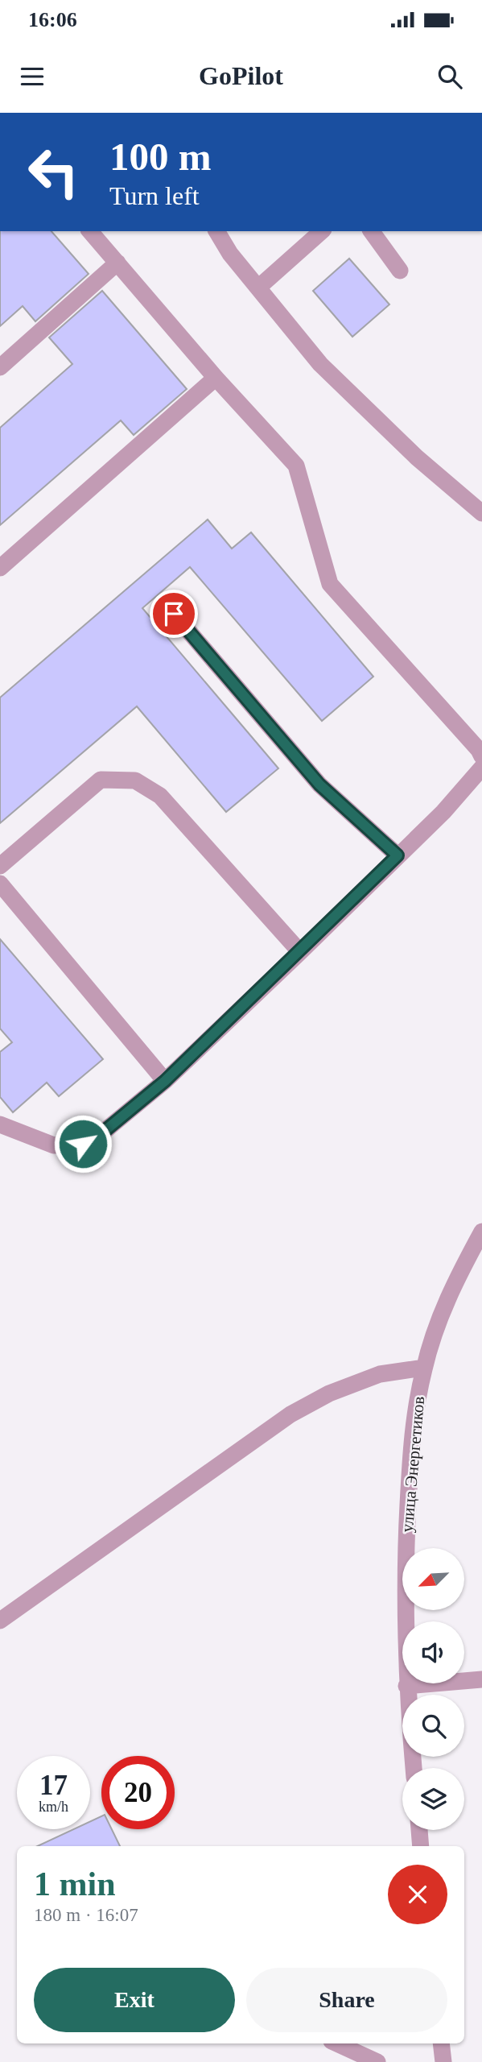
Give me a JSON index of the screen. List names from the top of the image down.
{
  "streets": {
    "street": ["улица Энергетиков"]
  },
  "north": "bottom left",
  "page": {
    "status": "16:06",
    "header": "GoPilot",
    "turn": ["100 m", "Turn left"],
    "speed": "17 km/h",
    "limit": "20",
    "heading": ["1 min", "180 m · 16:07"],
    "buttons": ["Exit", "Share"]
  }
}
